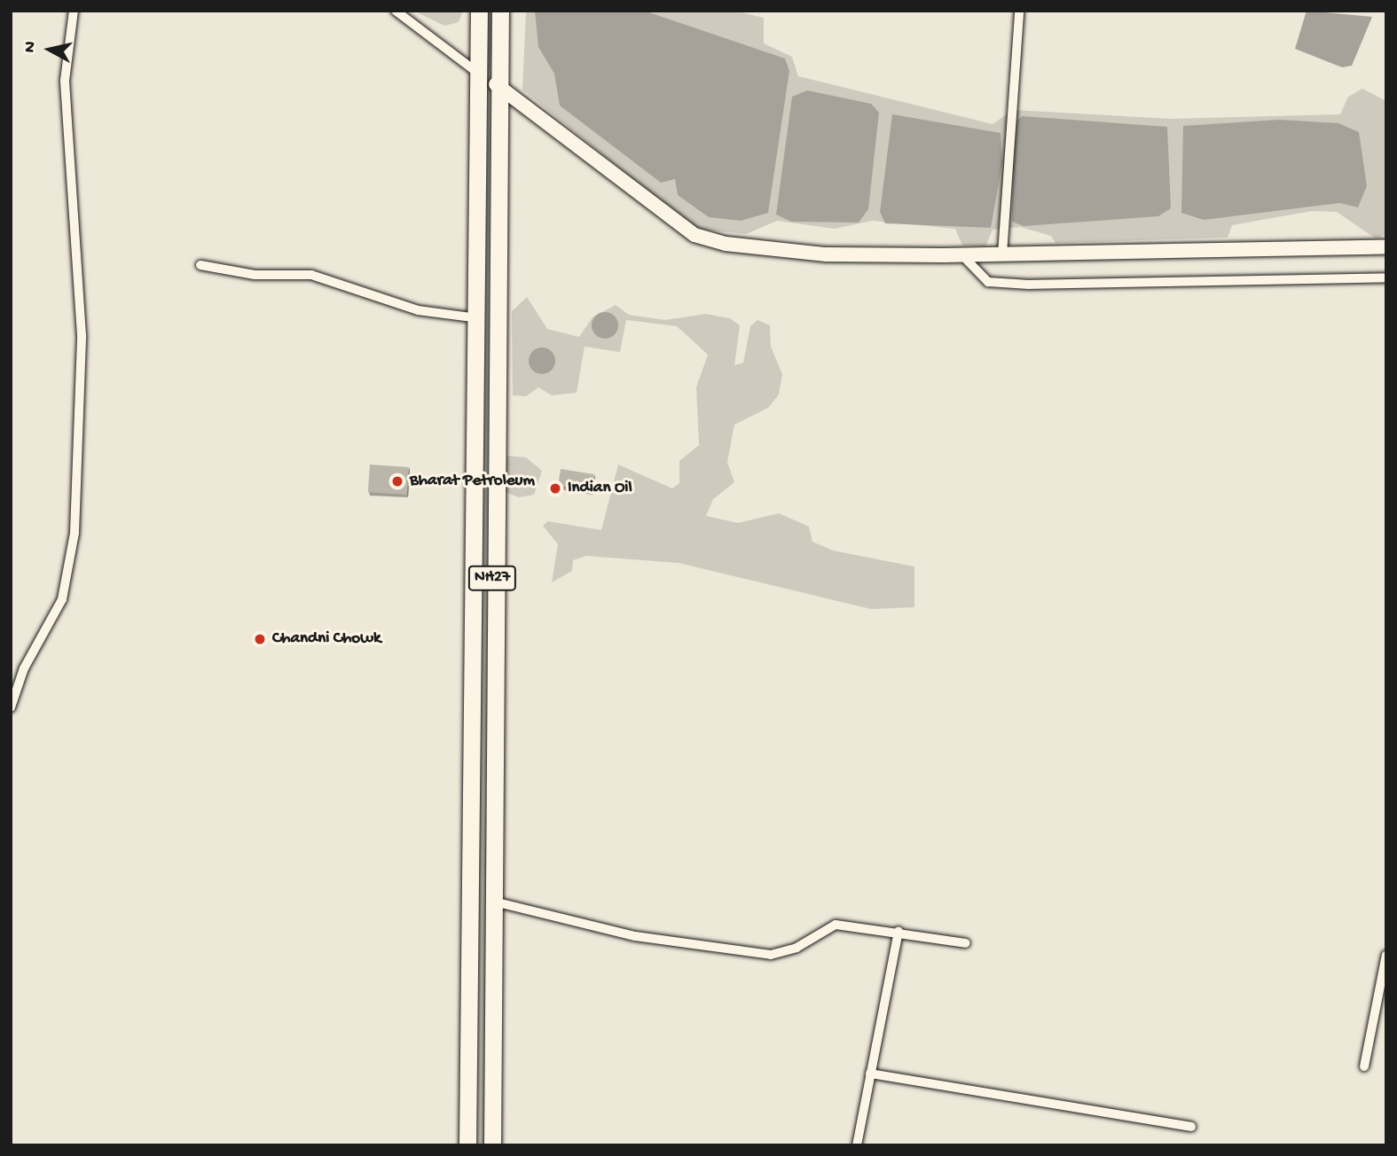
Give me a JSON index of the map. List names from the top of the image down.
{
  "streets": {
    "highway": ["NH27"]
  },
  "places": ["Bharat Petroleum", "Indian Oil", "Chandni Chowk"],
  "north": "left"
}
